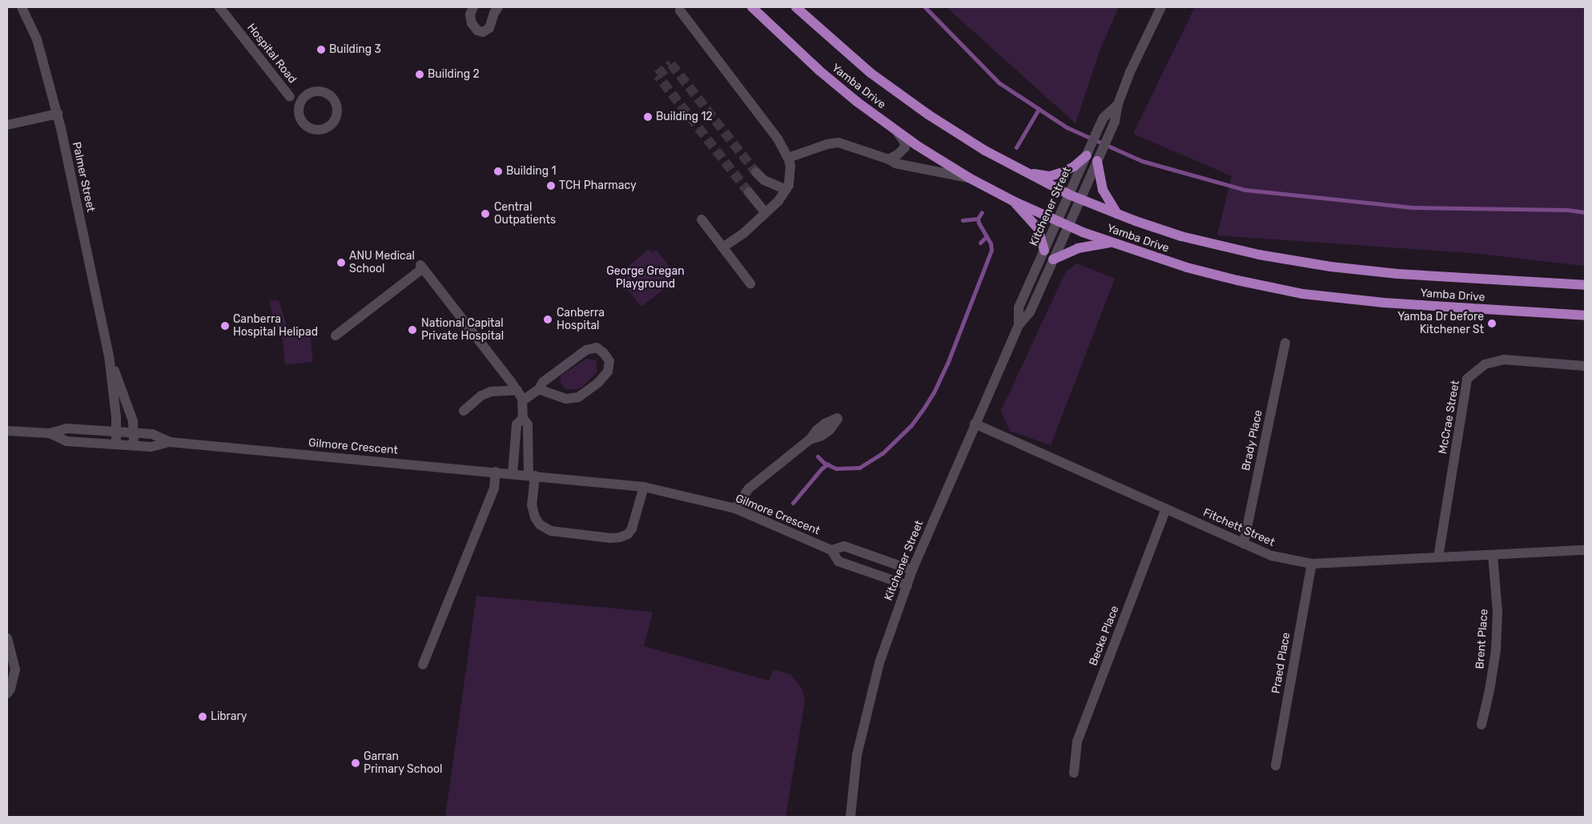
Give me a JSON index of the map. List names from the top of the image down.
{
  "streets": {
    "main road": ["Yamba Drive"],
    "street": [
      "Hospital Road",
      "Palmer Street",
      "Kitchener Street",
      "McCrae Street",
      "Brady Place",
      "Gilmore Crescent",
      "Fitchett Street",
      "Becke Place",
      "Brent Place",
      "Praed Place"
    ]
  },
  "crossings": [
    ["Yamba Drive", "Kitchener Street"],
    ["Palmer Street", "Gilmore Crescent"],
    ["Kitchener Street", "Gilmore Crescent"],
    ["Kitchener Street", "Fitchett Street"],
    ["McCrae Street", "Fitchett Street"],
    ["Brady Place", "Fitchett Street"],
    ["Fitchett Street", "Becke Place"],
    ["Fitchett Street", "Brent Place"],
    ["Fitchett Street", "Praed Place"]
  ],
  "parks": ["George Gregan Playground"],
  "places": [
    "Building 3",
    "Building 2",
    "Building 12",
    "Building 1",
    "TCH Pharmacy",
    "Central Outpatients",
    "ANU Medical School",
    "Canberra Hospital",
    "Yamba Dr before Kitchener St",
    "Canberra Hospital Helipad",
    "National Capital Private Hospital",
    "Library",
    "Garran Primary School"
  ]
}
